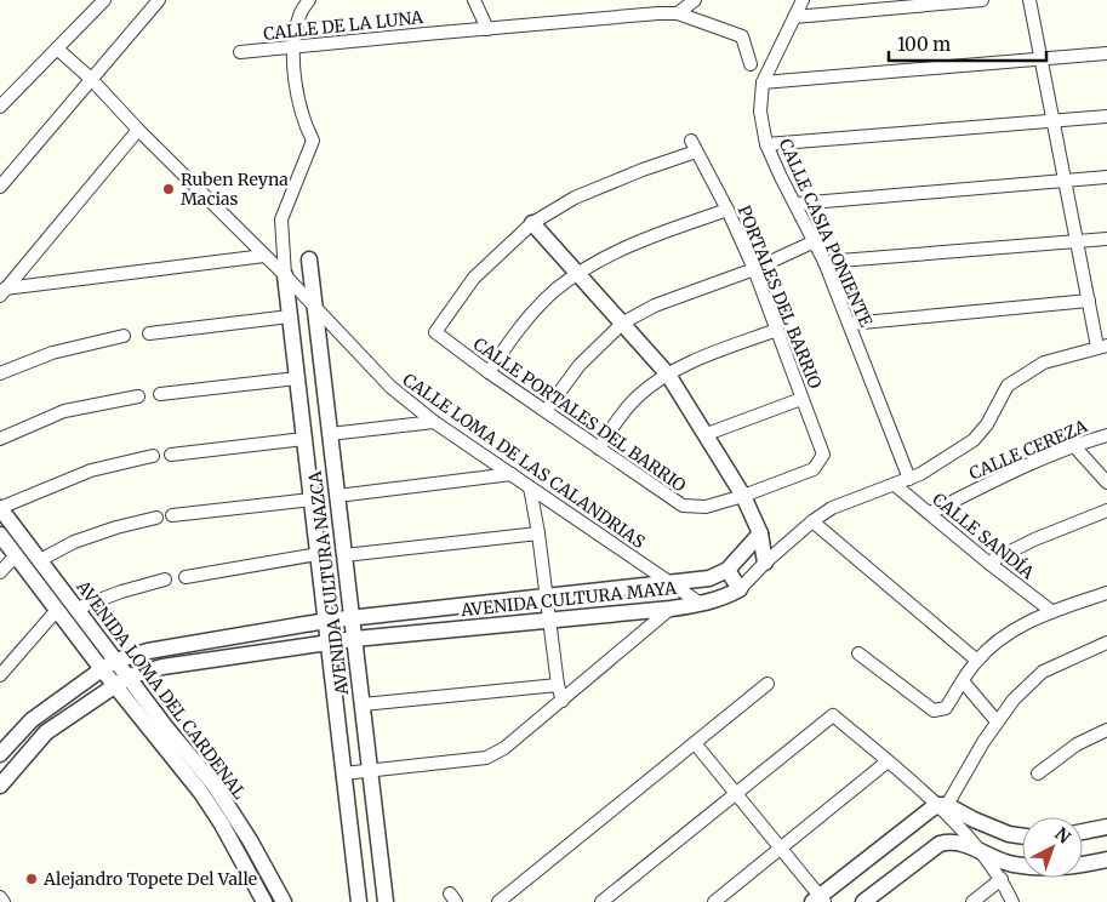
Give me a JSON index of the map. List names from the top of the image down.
{
  "streets": {
    "street": [
      "CALLE DE LA LUNA",
      "CALLE CASIA PONIENTE",
      "PORTALES DEL BARRIO",
      "CALLE PORTALES DEL BARRIO",
      "CALLE CEREZA",
      "CALLE LOMA DE LAS CALANDRIAS",
      "CALLE SANDÍA",
      "AVENIDA CULTURA NAZCA",
      "AVENIDA CULTURA MAYA",
      "AVENIDA LOMA DEL CARDENAL"
    ]
  },
  "crossings": [
    ["CALLE CASIA PONIENTE", "AVENIDA CULTURA MAYA"],
    ["PORTALES DEL BARRIO", "CALLE PORTALES DEL BARRIO"],
    ["CALLE CEREZA", "CALLE SANDÍA"],
    ["CALLE LOMA DE LAS CALANDRIAS", "AVENIDA CULTURA NAZCA"],
    ["CALLE LOMA DE LAS CALANDRIAS", "AVENIDA CULTURA MAYA"],
    ["CALLE SANDÍA", "AVENIDA CULTURA MAYA"],
    ["AVENIDA CULTURA NAZCA", "AVENIDA CULTURA MAYA"],
    ["AVENIDA CULTURA MAYA", "AVENIDA LOMA DEL CARDENAL"]
  ],
  "places": ["Ruben Reyna Macias", "Alejandro Topete Del Valle"],
  "scale_bar": "100 m",
  "north": "top right"
}
